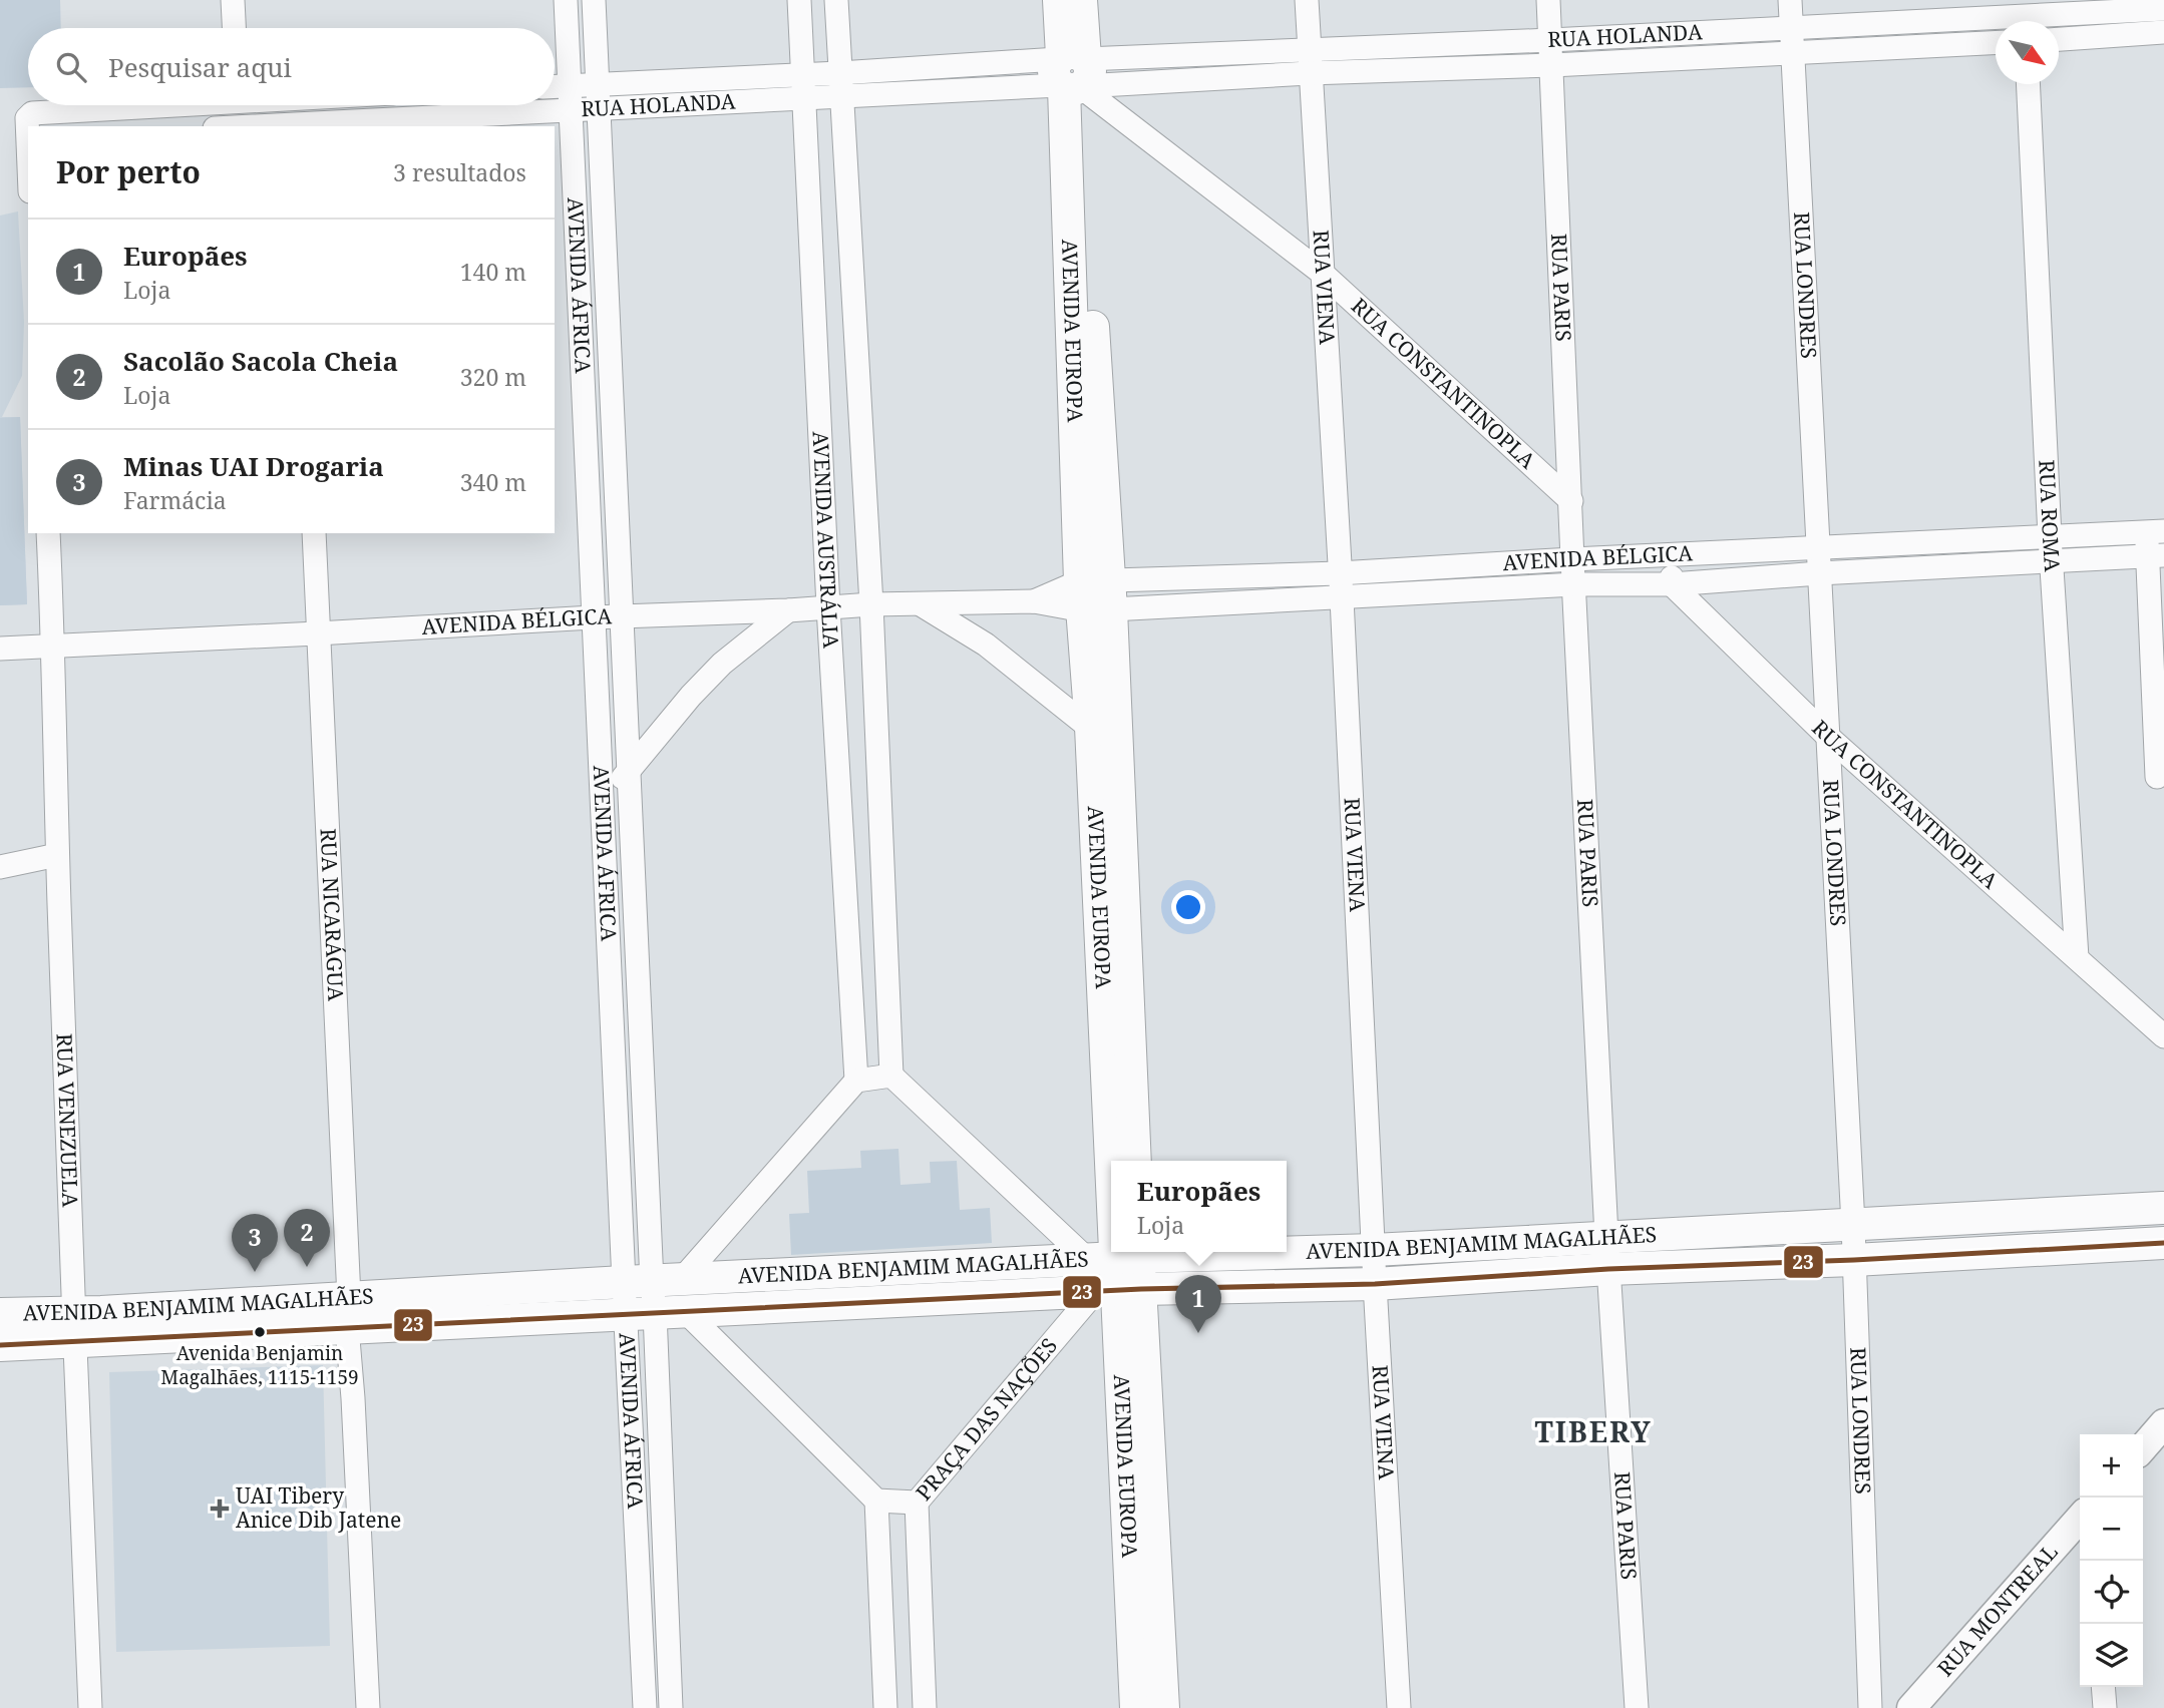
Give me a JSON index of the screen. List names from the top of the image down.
{
  "streets": {
    "main road": ["AVENIDA EUROPA", "AVENIDA BENJAMIM MAGALHÃES"],
    "street": [
      "RUA HOLANDA",
      "AVENIDA ÁFRICA",
      "RUA VIENA",
      "RUA PARIS",
      "RUA LONDRES",
      "RUA CONSTANTINOPLA",
      "RUA ROMA",
      "AVENIDA AUSTRÁLIA",
      "AVENIDA BÉLGICA",
      "RUA NICARÁGUA",
      "RUA VENEZUELA",
      "PRAÇA DAS NAÇÕES",
      "RUA MONTREAL"
    ]
  },
  "crossings": [
    ["RUA HOLANDA", "AVENIDA ÁFRICA"],
    ["RUA HOLANDA", "RUA VIENA"],
    ["RUA HOLANDA", "RUA PARIS"],
    ["RUA HOLANDA", "RUA LONDRES"],
    ["RUA HOLANDA", "AVENIDA EUROPA"],
    ["RUA HOLANDA", "RUA CONSTANTINOPLA"],
    ["RUA HOLANDA", "AVENIDA AUSTRÁLIA"],
    ["AVENIDA ÁFRICA", "AVENIDA BÉLGICA"],
    ["AVENIDA ÁFRICA", "AVENIDA BENJAMIM MAGALHÃES"],
    ["RUA VIENA", "RUA CONSTANTINOPLA"],
    ["RUA VIENA", "AVENIDA BÉLGICA"],
    ["RUA VIENA", "AVENIDA BENJAMIM MAGALHÃES"],
    ["RUA PARIS", "RUA CONSTANTINOPLA"],
    ["RUA PARIS", "AVENIDA BÉLGICA"],
    ["RUA PARIS", "AVENIDA BENJAMIM MAGALHÃES"],
    ["RUA LONDRES", "RUA CONSTANTINOPLA"],
    ["RUA LONDRES", "AVENIDA BÉLGICA"],
    ["RUA LONDRES", "AVENIDA BENJAMIM MAGALHÃES"],
    ["AVENIDA EUROPA", "RUA CONSTANTINOPLA"],
    ["AVENIDA EUROPA", "AVENIDA BÉLGICA"],
    ["AVENIDA EUROPA", "AVENIDA BENJAMIM MAGALHÃES"],
    ["AVENIDA EUROPA", "PRAÇA DAS NAÇÕES"],
    ["RUA CONSTANTINOPLA", "RUA ROMA"],
    ["RUA CONSTANTINOPLA", "AVENIDA BÉLGICA"],
    ["RUA ROMA", "AVENIDA BÉLGICA"],
    ["AVENIDA AUSTRÁLIA", "AVENIDA BÉLGICA"],
    ["AVENIDA BÉLGICA", "RUA NICARÁGUA"],
    ["AVENIDA BÉLGICA", "RUA VENEZUELA"],
    ["RUA NICARÁGUA", "AVENIDA BENJAMIM MAGALHÃES"],
    ["RUA VENEZUELA", "AVENIDA BENJAMIM MAGALHÃES"],
    ["AVENIDA BENJAMIM MAGALHÃES", "PRAÇA DAS NAÇÕES"]
  ],
  "districts": ["TIBERY"],
  "places": {
    "other": ["Avenida Benjamin Magalhães, 1115-1159"],
    "health": ["UAI Tibery Anice Dib Jatene"]
  },
  "lines": ["transit line 23"],
  "north": "bottom right",
  "page": {
    "search": "Pesquisar aqui",
    "heading": ["Por perto", "3 resultados"],
    "list": [
      {
        "mark": "1",
        "name": "Europães",
        "note": "Loja",
        "value": "140 m"
      },
      {
        "mark": "2",
        "name": "Sacolão Sacola Cheia",
        "note": "Loja",
        "value": "320 m"
      },
      {
        "mark": "3",
        "name": "Minas UAI Drogaria",
        "note": "Farmácia",
        "value": "340 m"
      }
    ],
    "popup": ["Europães", "Loja"],
    "pins": ["2", "3", "1"],
    "map_buttons": ["+", "−"]
  }
}
